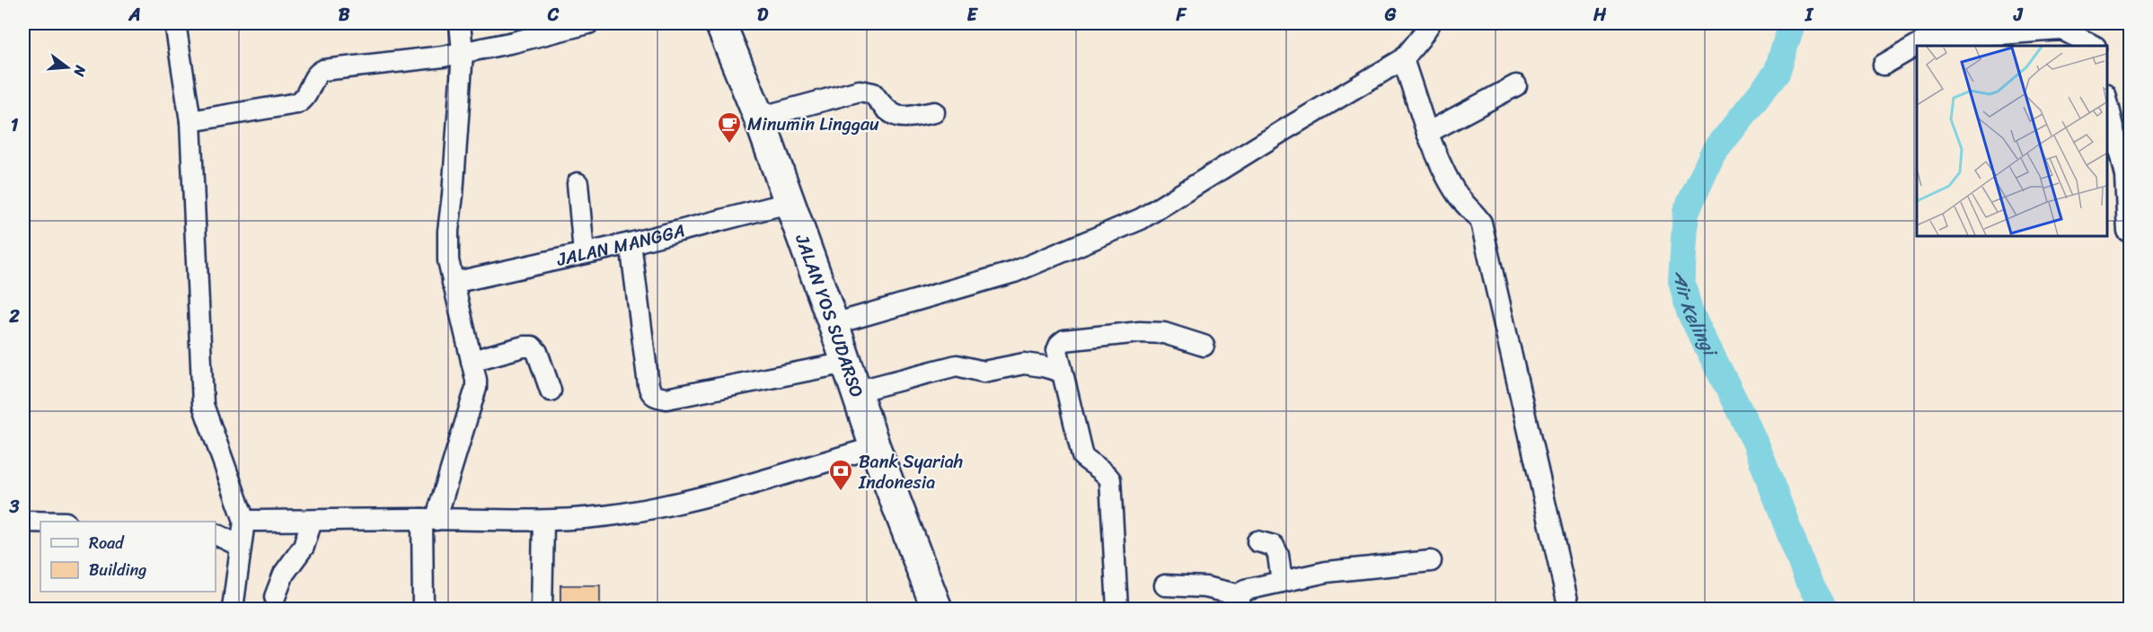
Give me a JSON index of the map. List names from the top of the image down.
{
  "streets": {
    "highway": ["JALAN YOS SUDARSO"],
    "street": ["JALAN MANGGA"]
  },
  "crossings": [
    ["JALAN MANGGA", "JALAN YOS SUDARSO"]
  ],
  "water": ["Air Kelingi"],
  "places": {
    "cafe": ["Minumin Linggau"],
    "bank": ["Bank Syariah Indonesia"]
  },
  "legend": ["Road", "Building"],
  "north": "right",
  "grid": {
    "columns": [
      "A",
      "B",
      "C",
      "D",
      "E",
      "F",
      "G",
      "H",
      "I",
      "J"
    ],
    "rows": ["1", "2", "3"]
  }
}
